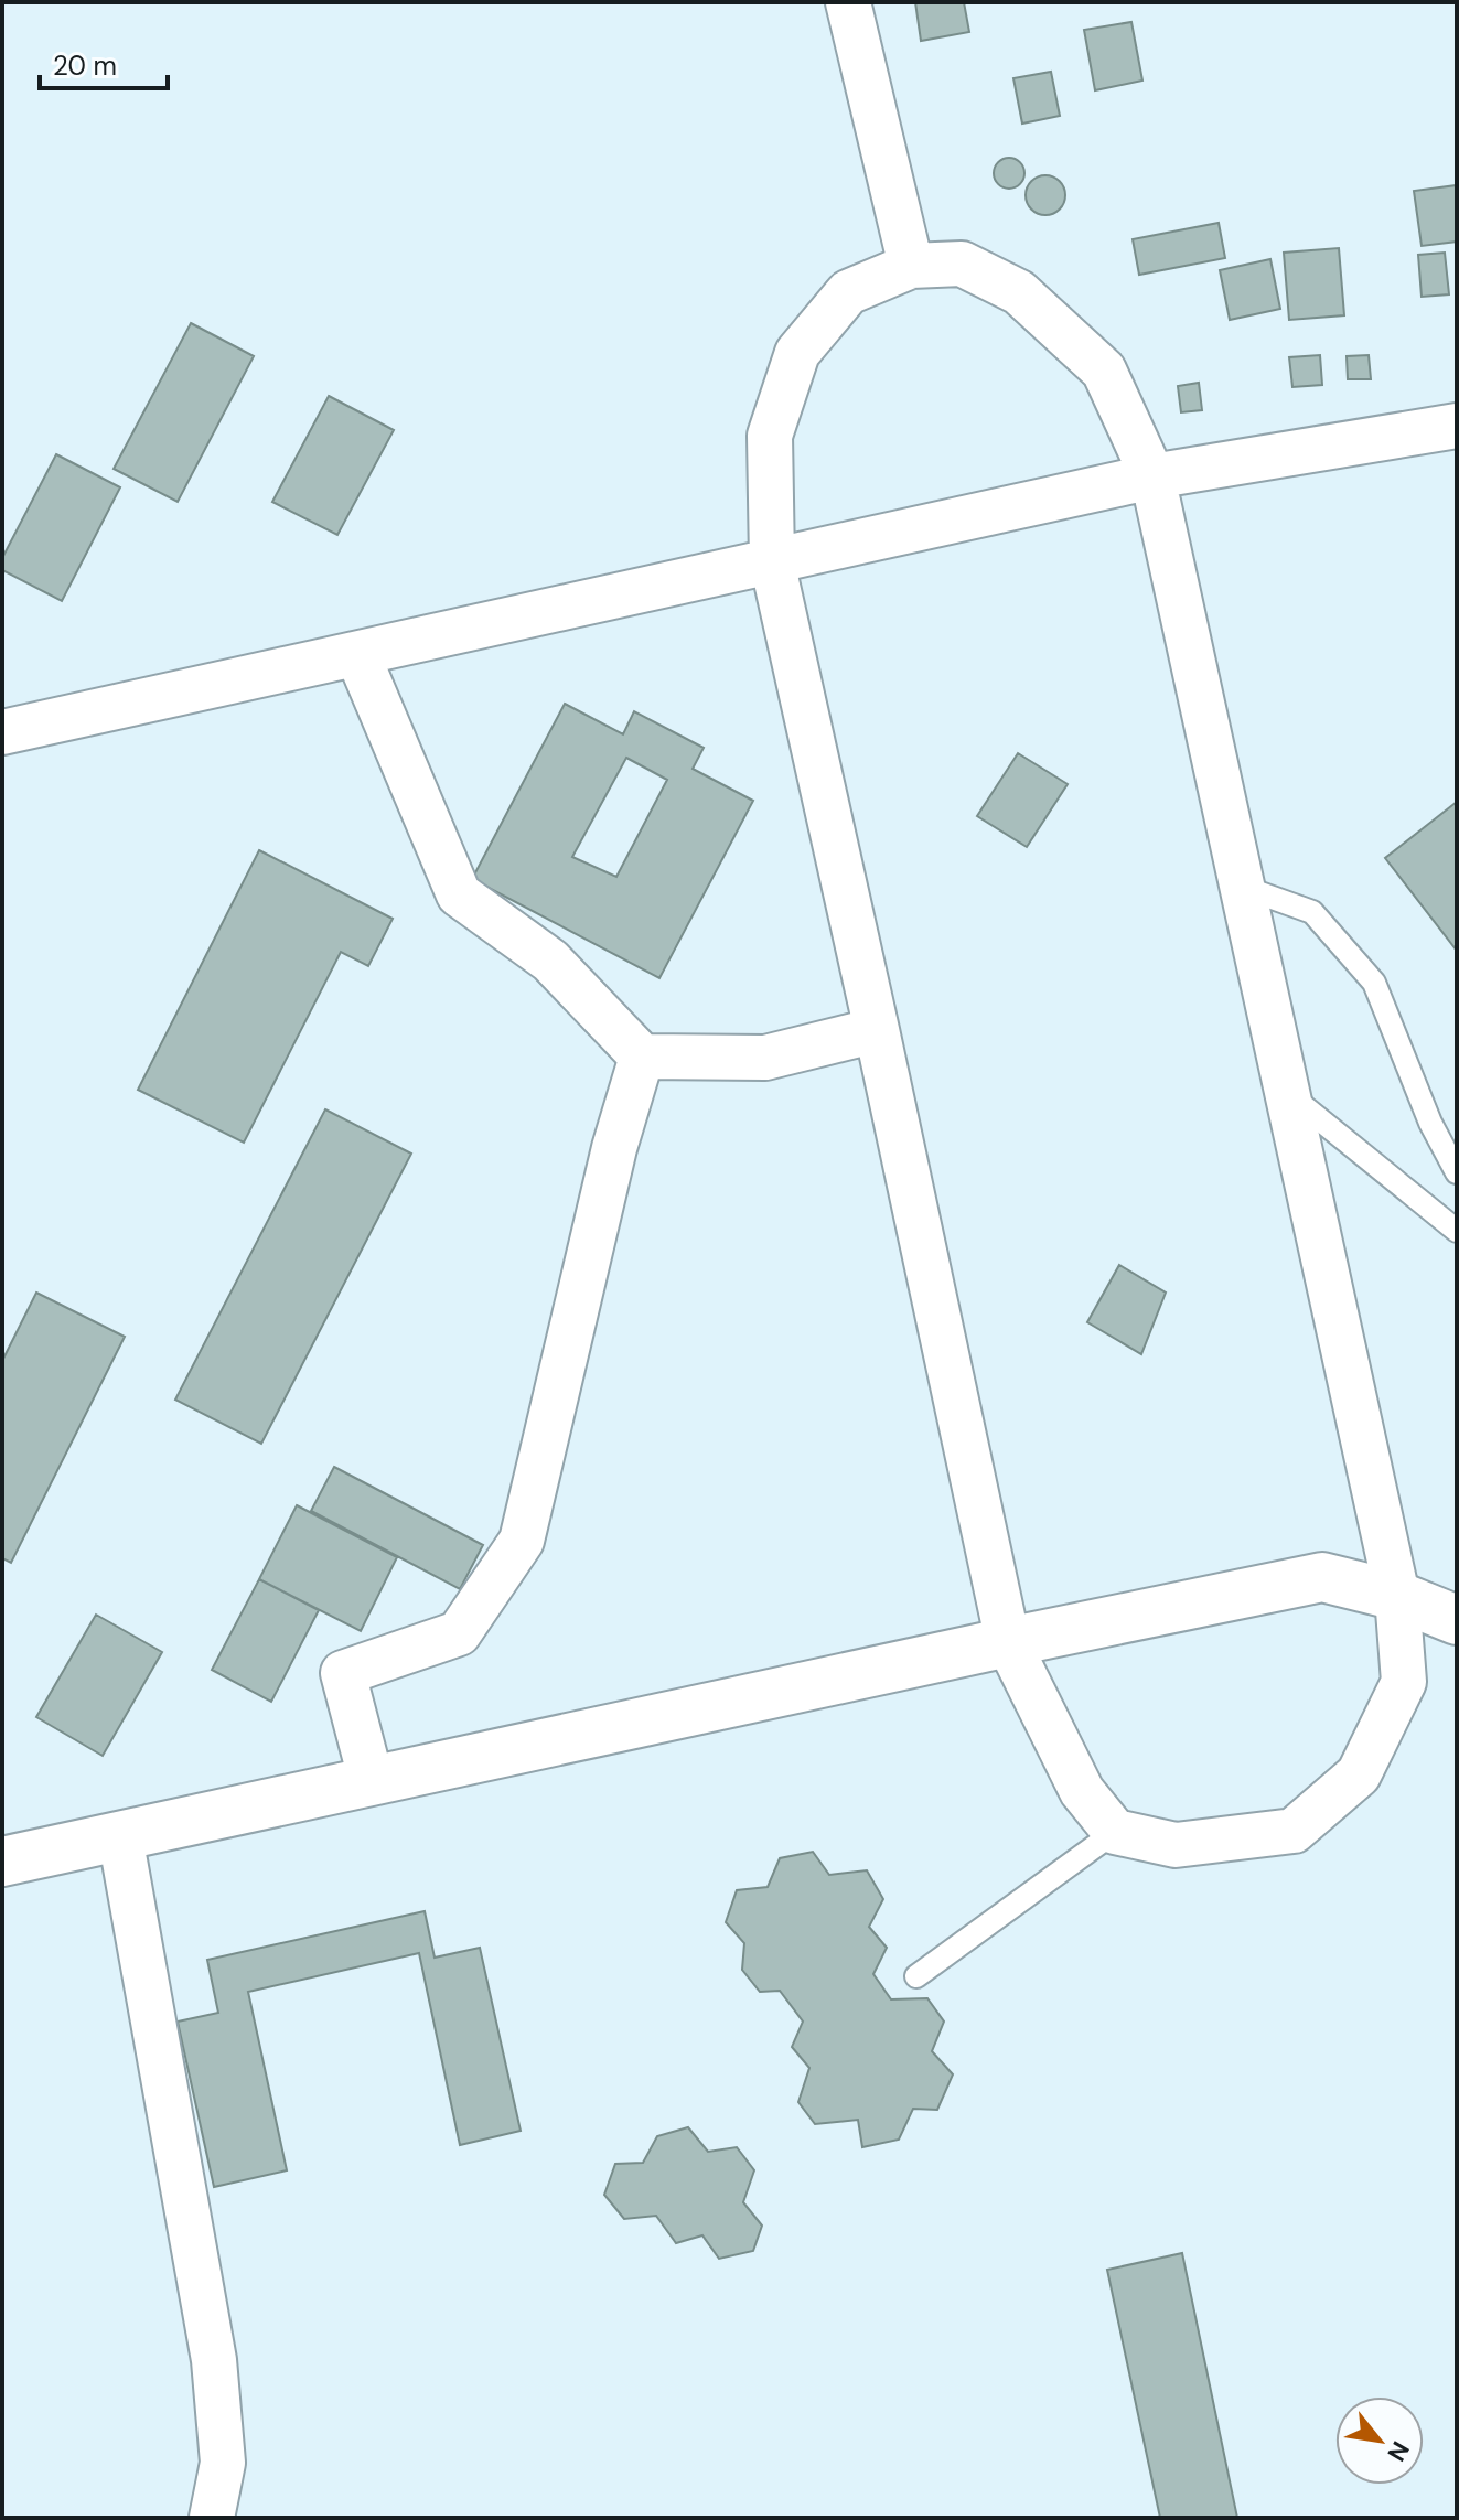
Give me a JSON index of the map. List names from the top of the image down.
{
  "scale_bar": "20 m",
  "north": "bottom right"
}
